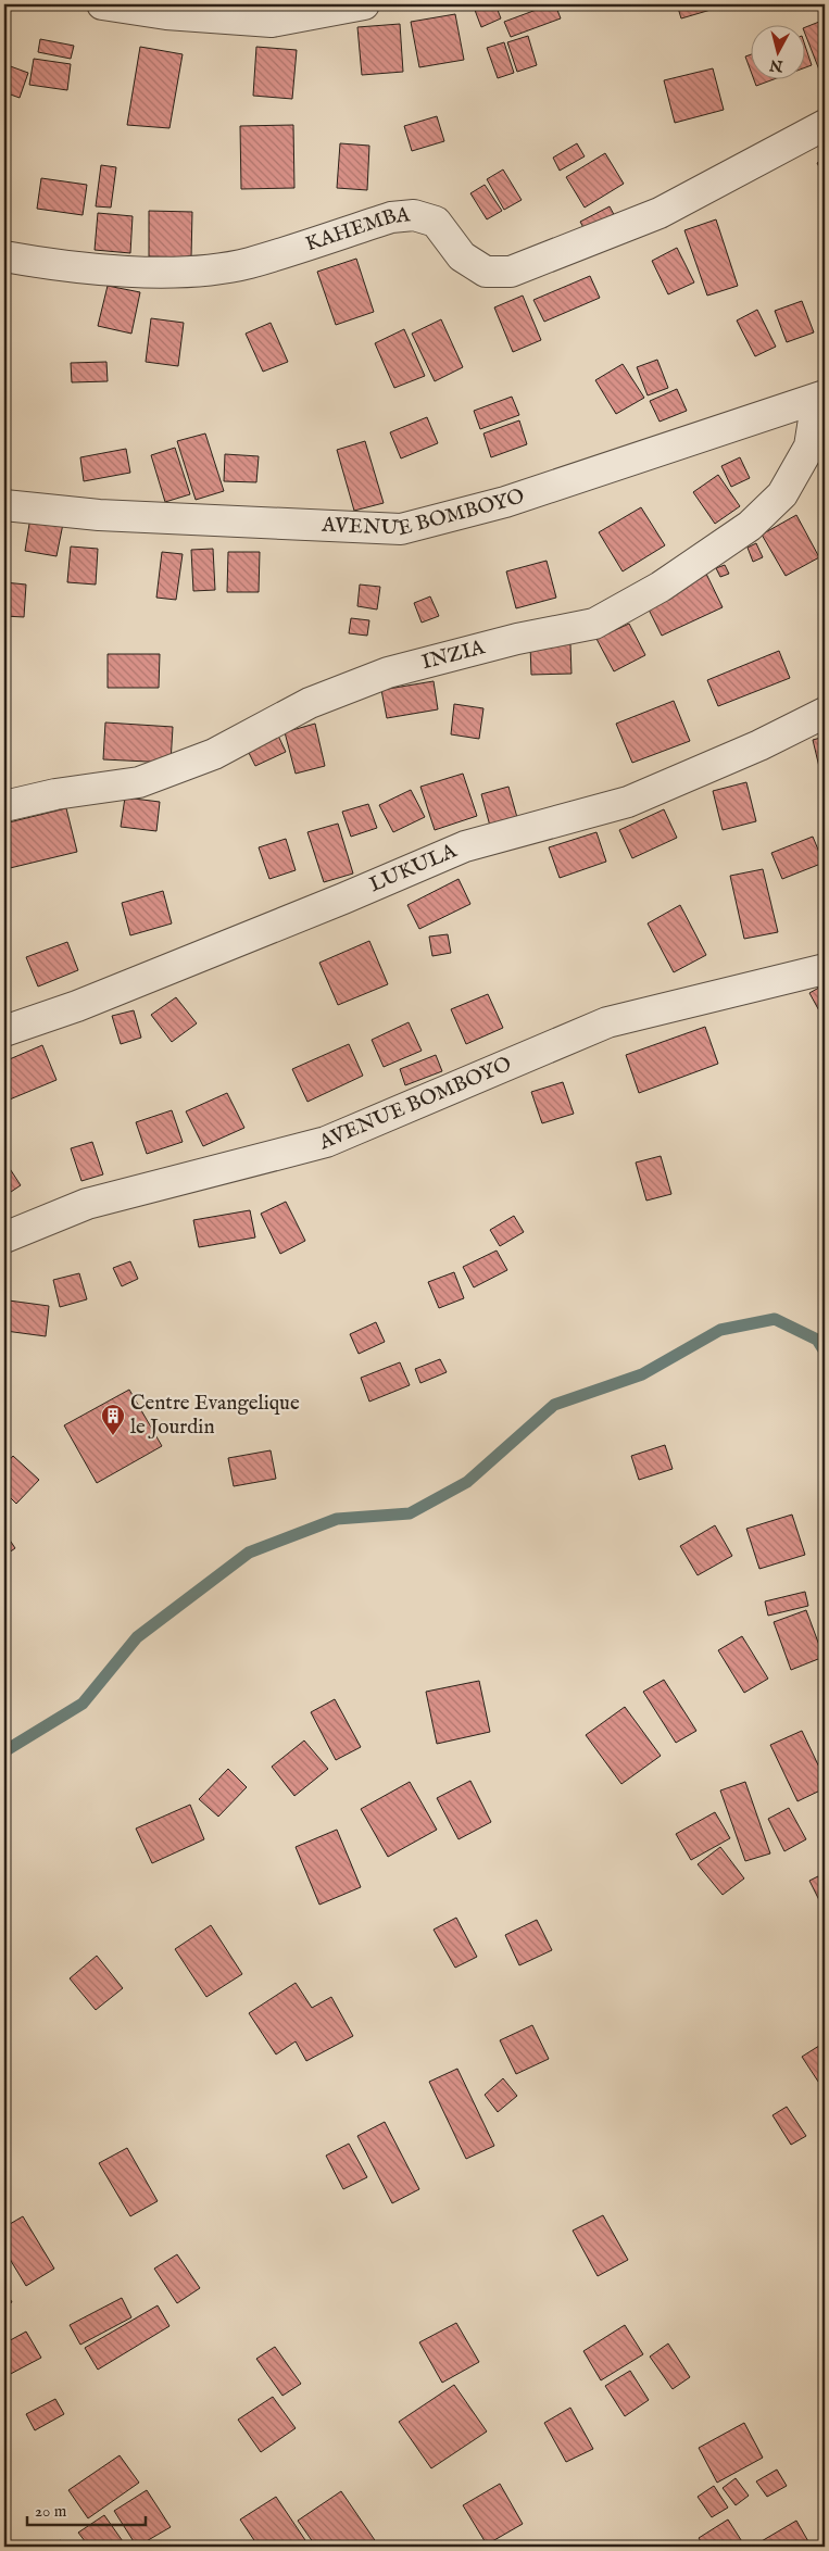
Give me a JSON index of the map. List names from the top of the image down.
{
  "streets": {
    "street": [
      "KAHEMBA",
      "AVENUE BOMBOYO",
      "INZIA",
      "LUKULA"
    ]
  },
  "crossings": [
    ["AVENUE BOMBOYO", "INZIA"]
  ],
  "places": {
    "building": ["Centre Evangelique le Jourdin"]
  },
  "scale_bar": "20 m",
  "north": "bottom"
}
